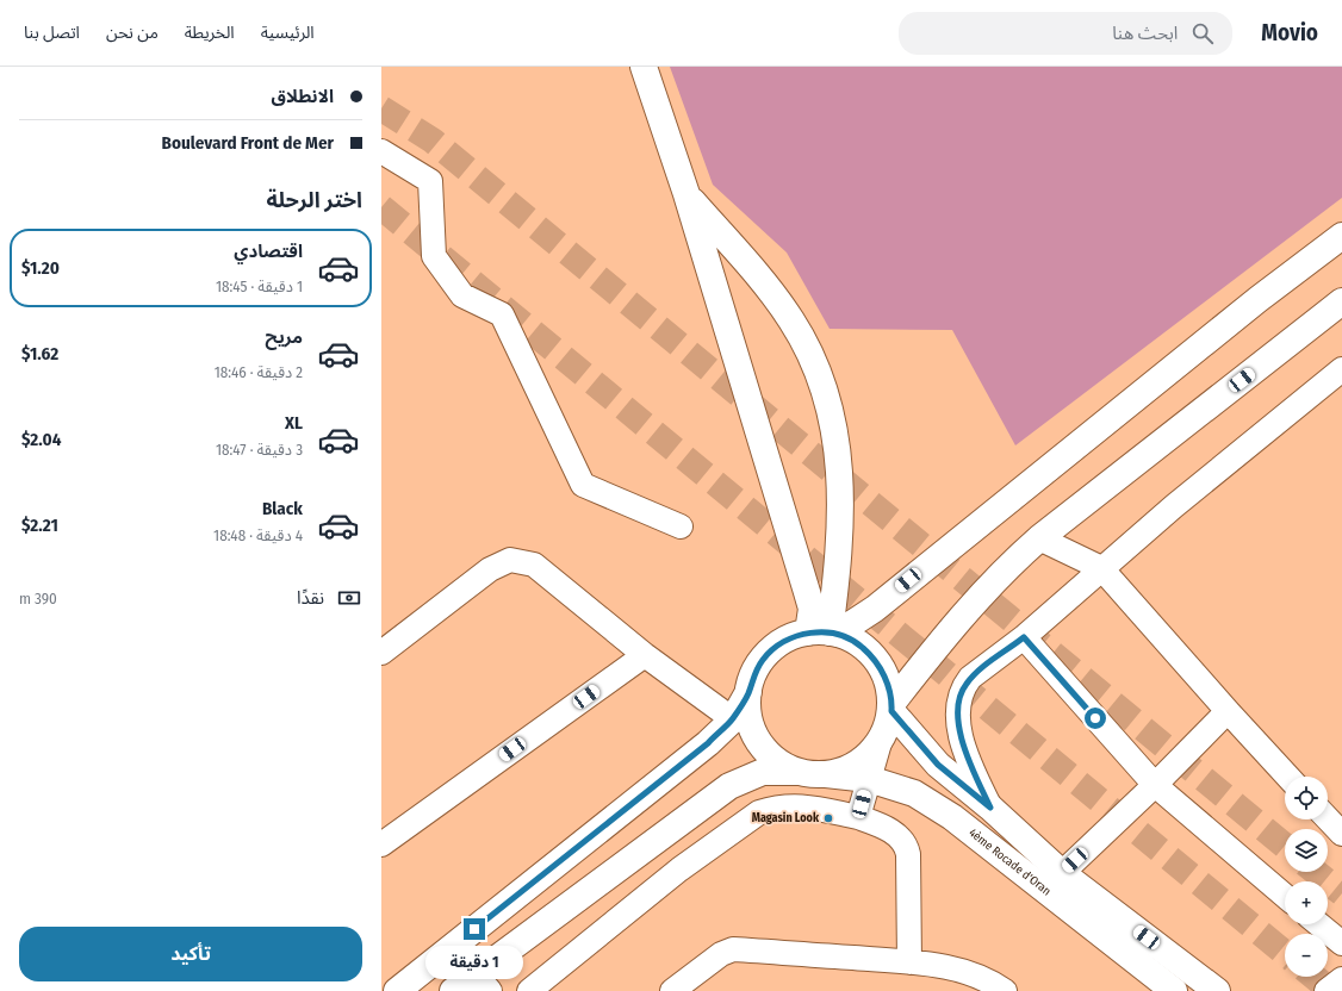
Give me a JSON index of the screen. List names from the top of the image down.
{
  "streets": {
    "main road": ["4ème Rocade d'Oran"]
  },
  "places": ["Magasin Look"],
  "page": {
    "header": "Movio",
    "search": "ابحث هنا",
    "nav": [
      "الرئيسية",
      "الخريطة",
      "من نحن",
      "اتصل بنا"
    ],
    "banner": ["الانطلاق", "Boulevard Front de Mer"],
    "heading": "اختر الرحلة",
    "list": [
      {
        "name": "اقتصادي",
        "note": "1 دقيقة · 18:45",
        "value": "$1.20"
      },
      {
        "name": "مريح",
        "note": "2 دقيقة · 18:46",
        "value": "$1.62"
      },
      {
        "name": "XL",
        "note": "3 دقيقة · 18:47",
        "value": "$2.04"
      },
      {
        "name": "Black",
        "note": "4 دقيقة · 18:48",
        "value": "$2.21"
      }
    ],
    "pay": ["نقدًا", "390 m"],
    "map_buttons": ["+", "−"],
    "buttons": "تأكيد",
    "bubble": "1 دقيقة"
  }
}
